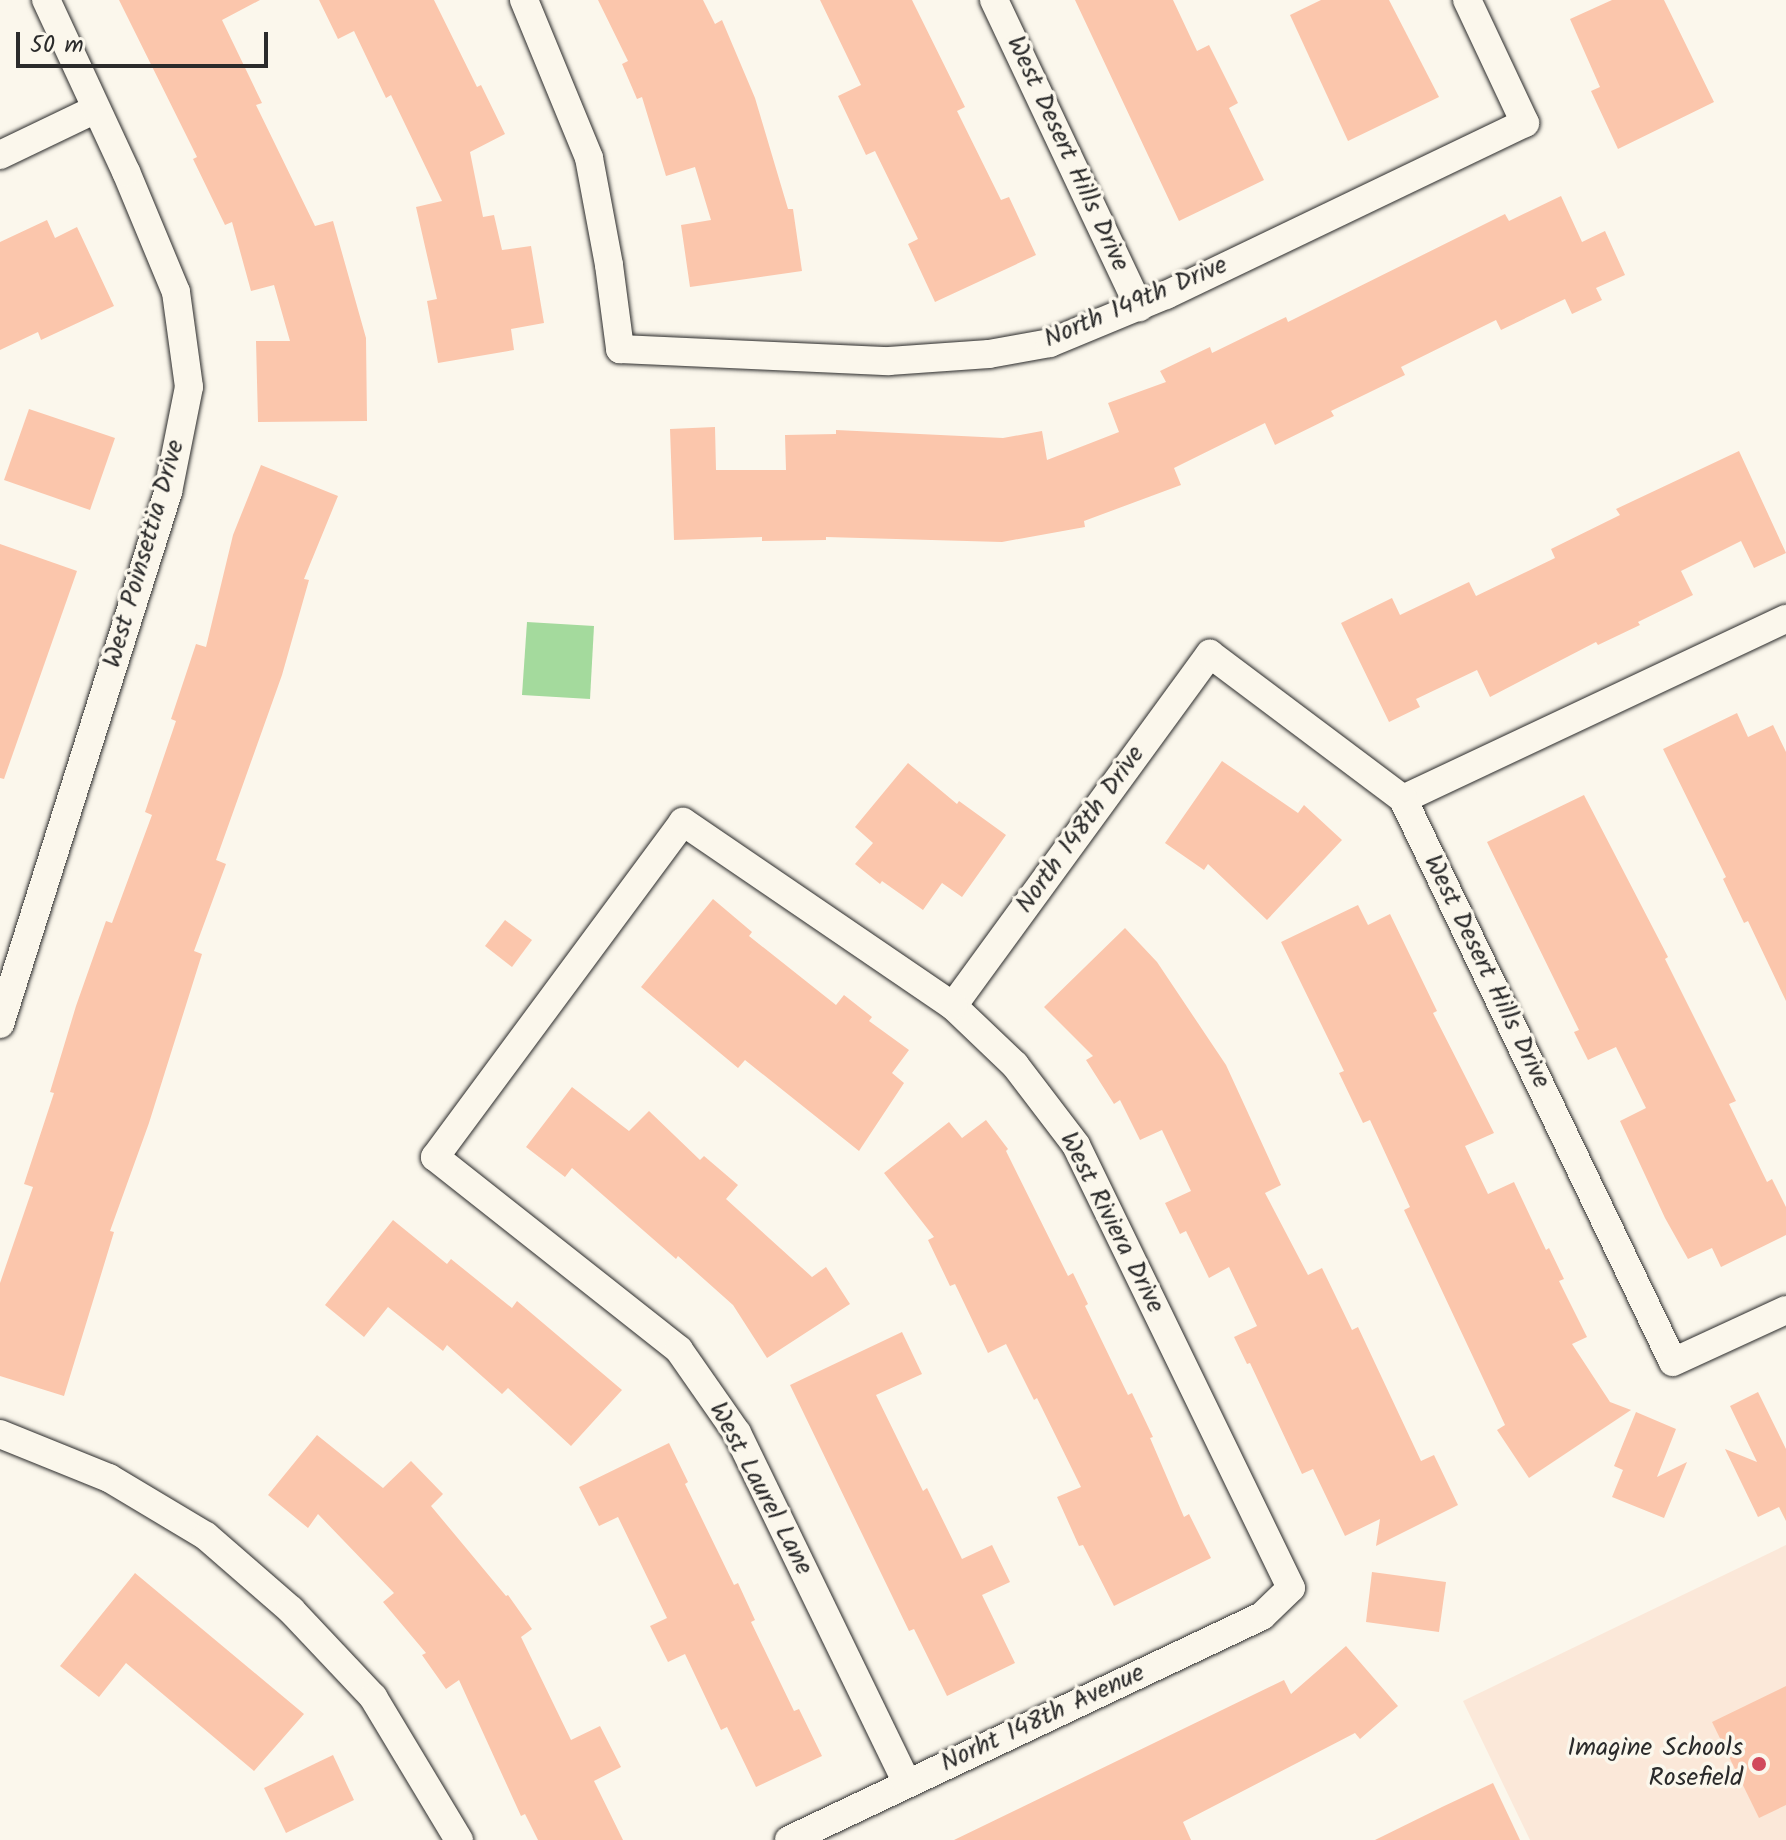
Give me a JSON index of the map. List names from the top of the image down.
{
  "streets": {
    "street": [
      "West Desert Hills Drive",
      "North 149th Drive",
      "West Poinsettia Drive",
      "North 148th Drive",
      "West Riviera Drive",
      "West Laurel Lane",
      "Norht 148th Avenue"
    ]
  },
  "crossings": [
    ["West Desert Hills Drive", "North 149th Drive"],
    ["West Desert Hills Drive", "North 148th Drive"],
    ["North 148th Drive", "West Riviera Drive"],
    ["West Riviera Drive", "West Laurel Lane"],
    ["West Riviera Drive", "Norht 148th Avenue"],
    ["West Laurel Lane", "Norht 148th Avenue"]
  ],
  "places": ["Imagine Schools Rosefield"],
  "scale_bar": "50 m"
}
